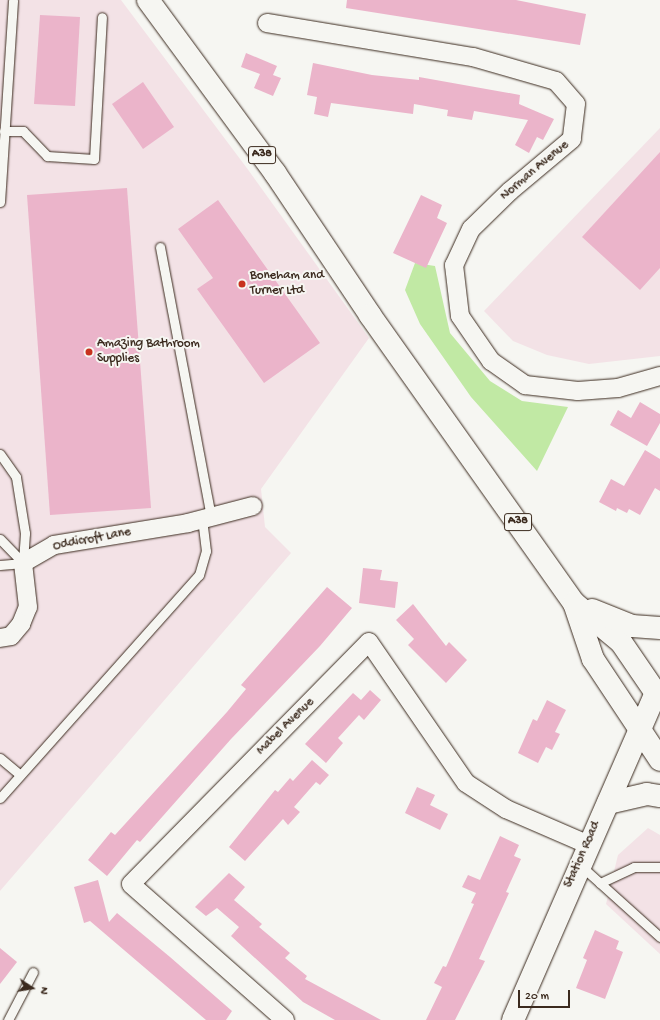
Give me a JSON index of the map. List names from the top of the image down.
{
  "streets": {
    "main road": ["A38", "Station Road"],
    "street": ["Norman Avenue", "Oddicroft Lane", "Mabel Avenue"]
  },
  "crossings": [
    ["A38", "Station Road"],
    ["Mabel Avenue", "Station Road"]
  ],
  "places": ["Boneham and Turner Ltd", "Amazing Bathroom Supplies"],
  "scale_bar": "20 m",
  "north": "right"
}
